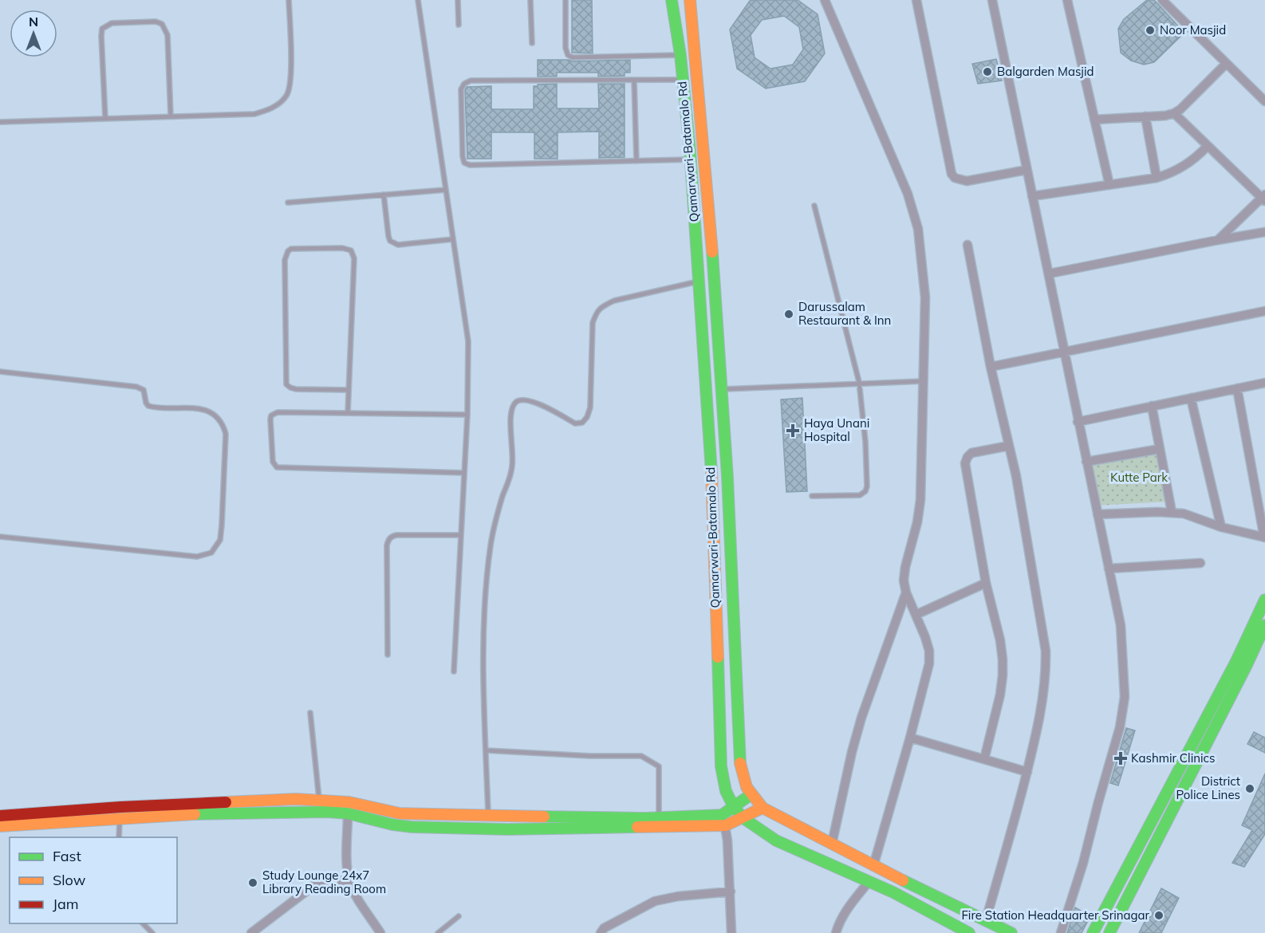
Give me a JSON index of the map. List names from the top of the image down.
{
  "streets": {
    "main road": ["Qamarwari-Batamalo Rd"]
  },
  "parks": ["Kutte Park"],
  "places": {
    "other": [
      "Noor Masjid",
      "Balgarden Masjid",
      "Darussalam Restaurant & Inn",
      "District Police Lines",
      "Study Lounge 24x7 Library Reading Room",
      "Fire Station Headquarter Srinagar"
    ],
    "health": ["Haya Unani Hospital", "Kashmir Clinics"]
  },
  "legend": ["Fast", "Slow", "Jam"],
  "north": "top"
}
